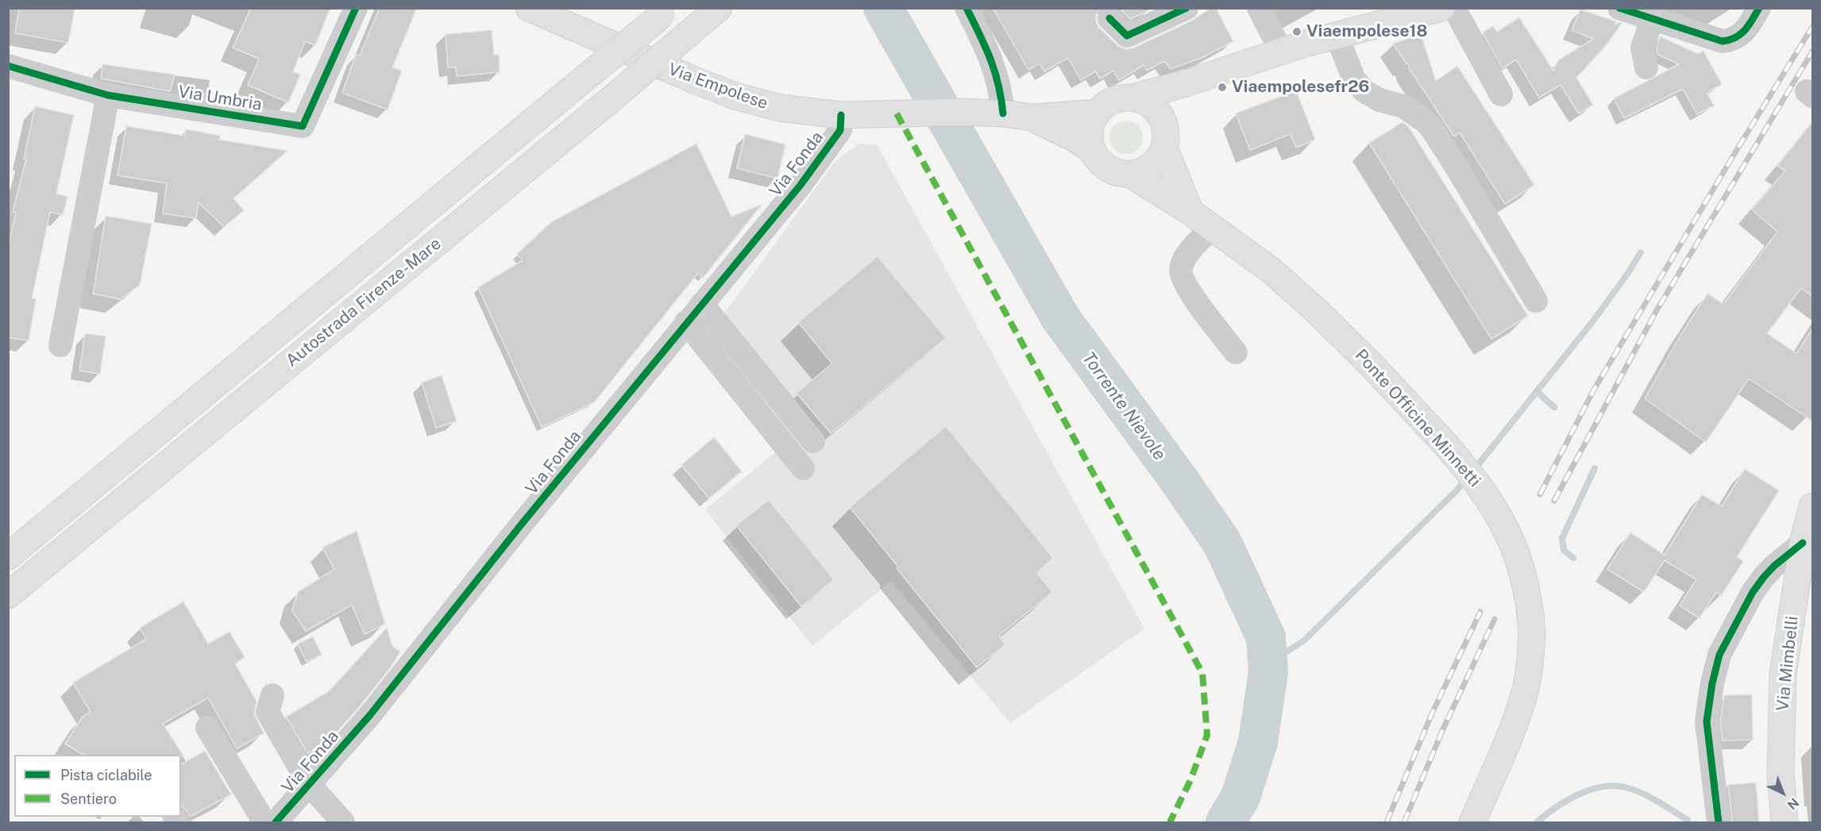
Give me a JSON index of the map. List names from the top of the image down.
{
  "streets": {
    "main road": [
      "Via Empolese",
      "Autostrada Firenze-Mare",
      "Ponte Officine Minnetti",
      "Via Mimbelli"
    ],
    "street": ["Via Umbria", "Via Fonda"]
  },
  "crossings": [
    ["Via Empolese", "Via Fonda"],
    ["Via Empolese", "Ponte Officine Minnetti"]
  ],
  "water": ["Torrente Nievole"],
  "places": ["Viaempolese18", "Viaempolesefr26"],
  "legend": ["Pista ciclabile", "Sentiero"],
  "north": "bottom right"
}
